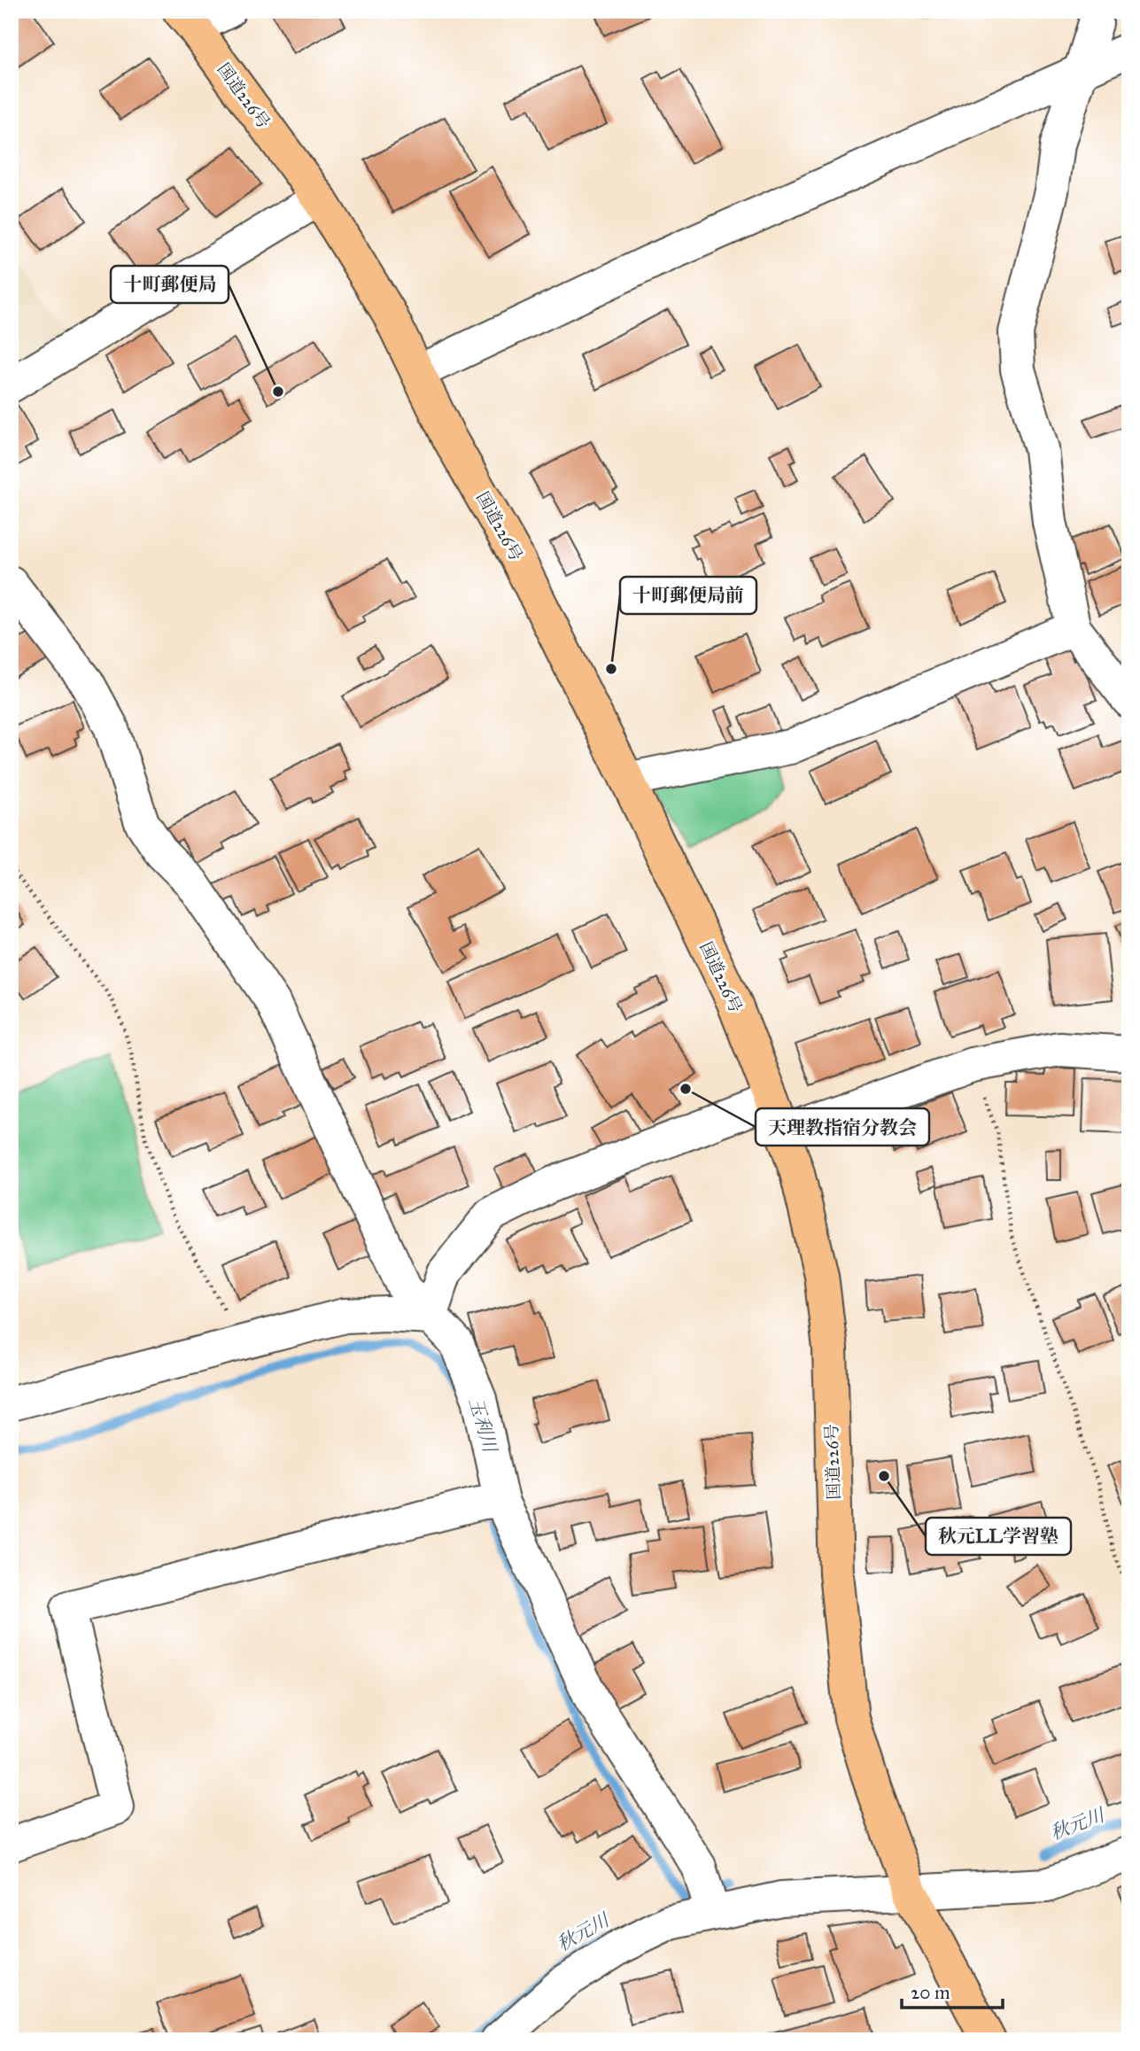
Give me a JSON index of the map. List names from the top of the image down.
{
  "streets": {
    "highway": ["国道226号"]
  },
  "water": ["玉利川", "秋元川"],
  "places": [
    "十町郵便局",
    "十町郵便局前",
    "天理教指宿分教会",
    "秋元LL学習塾"
  ],
  "scale_bar": "20 m"
}
